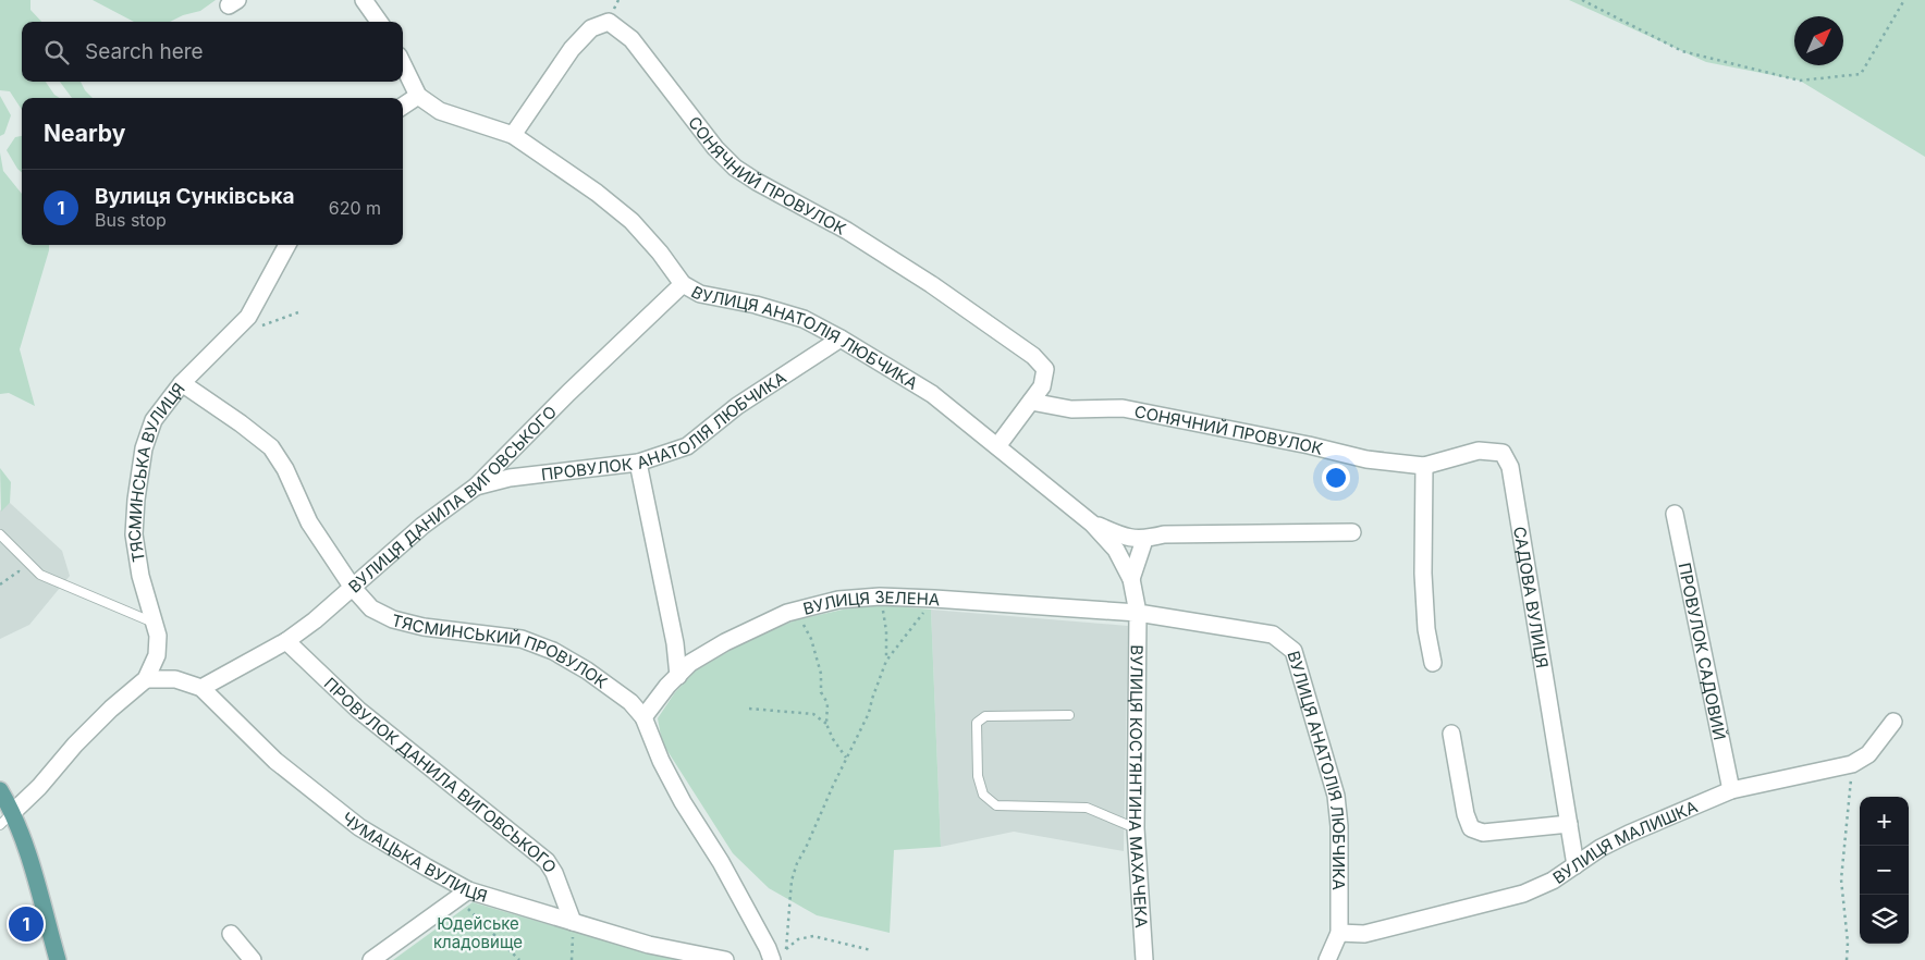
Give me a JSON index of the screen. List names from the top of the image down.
{
  "streets": {
    "street": [
      "СОНЯЧНИЙ ПРОВУЛОК",
      "ВУЛИЦЯ АНАТОЛІЯ ЛЮБЧИКА",
      "ПРОВУЛОК АНАТОЛІЯ ЛЮБЧИКА",
      "ТЯСМИНСЬКА ВУЛИЦЯ",
      "ВУЛИЦЯ ДАНИЛА ВИГОВСЬКОГО",
      "САДОВА ВУЛИЦЯ",
      "ВУЛИЦЯ ЗЕЛЕНА",
      "ТЯСМИНСЬКИЙ ПРОВУЛОК",
      "ПРОВУЛОК САДОВИЙ",
      "ПРОВУЛОК ДАНИЛА ВИГОВСЬКОГО",
      "ВУЛИЦЯ КОСТЯНТИНА МАХАЧЕКА",
      "ВУЛИЦЯ МАЛИШКА",
      "ЧУМАЦЬКА ВУЛИЦЯ"
    ]
  },
  "crossings": [
    ["СОНЯЧНИЙ ПРОВУЛОК", "ВУЛИЦЯ АНАТОЛІЯ ЛЮБЧИКА"],
    ["СОНЯЧНИЙ ПРОВУЛОК", "САДОВА ВУЛИЦЯ"],
    ["ВУЛИЦЯ АНАТОЛІЯ ЛЮБЧИКА", "ПРОВУЛОК АНАТОЛІЯ ЛЮБЧИКА"],
    ["ВУЛИЦЯ АНАТОЛІЯ ЛЮБЧИКА", "ВУЛИЦЯ ДАНИЛА ВИГОВСЬКОГО"],
    ["ВУЛИЦЯ АНАТОЛІЯ ЛЮБЧИКА", "ВУЛИЦЯ ЗЕЛЕНА"],
    ["ВУЛИЦЯ АНАТОЛІЯ ЛЮБЧИКА", "ВУЛИЦЯ КОСТЯНТИНА МАХАЧЕКА"],
    ["ВУЛИЦЯ АНАТОЛІЯ ЛЮБЧИКА", "ВУЛИЦЯ МАЛИШКА"],
    ["ПРОВУЛОК АНАТОЛІЯ ЛЮБЧИКА", "ВУЛИЦЯ ДАНИЛА ВИГОВСЬКОГО"],
    ["ТЯСМИНСЬКА ВУЛИЦЯ", "ТЯСМИНСЬКИЙ ПРОВУЛОК"],
    ["ТЯСМИНСЬКА ВУЛИЦЯ", "ЧУМАЦЬКА ВУЛИЦЯ"],
    ["ВУЛИЦЯ ДАНИЛА ВИГОВСЬКОГО", "ТЯСМИНСЬКИЙ ПРОВУЛОК"],
    ["ВУЛИЦЯ ДАНИЛА ВИГОВСЬКОГО", "ПРОВУЛОК ДАНИЛА ВИГОВСЬКОГО"],
    ["ВУЛИЦЯ ДАНИЛА ВИГОВСЬКОГО", "ЧУМАЦЬКА ВУЛИЦЯ"],
    ["САДОВА ВУЛИЦЯ", "ВУЛИЦЯ МАЛИШКА"],
    ["ВУЛИЦЯ ЗЕЛЕНА", "ТЯСМИНСЬКИЙ ПРОВУЛОК"],
    ["ВУЛИЦЯ ЗЕЛЕНА", "ВУЛИЦЯ КОСТЯНТИНА МАХАЧЕКА"],
    ["ПРОВУЛОК САДОВИЙ", "ВУЛИЦЯ МАЛИШКА"],
    ["ПРОВУЛОК ДАНИЛА ВИГОВСЬКОГО", "ЧУМАЦЬКА ВУЛИЦЯ"]
  ],
  "parks": ["Юдейське кладовище"],
  "north": "top right",
  "page": {
    "search": "Search here",
    "heading": "Nearby",
    "list": [
      {
        "mark": "1",
        "name": "Вулиця Сунківська",
        "note": "Bus stop",
        "value": "620 m"
      }
    ],
    "map_buttons": ["+", "−"],
    "pins": "1"
  }
}
